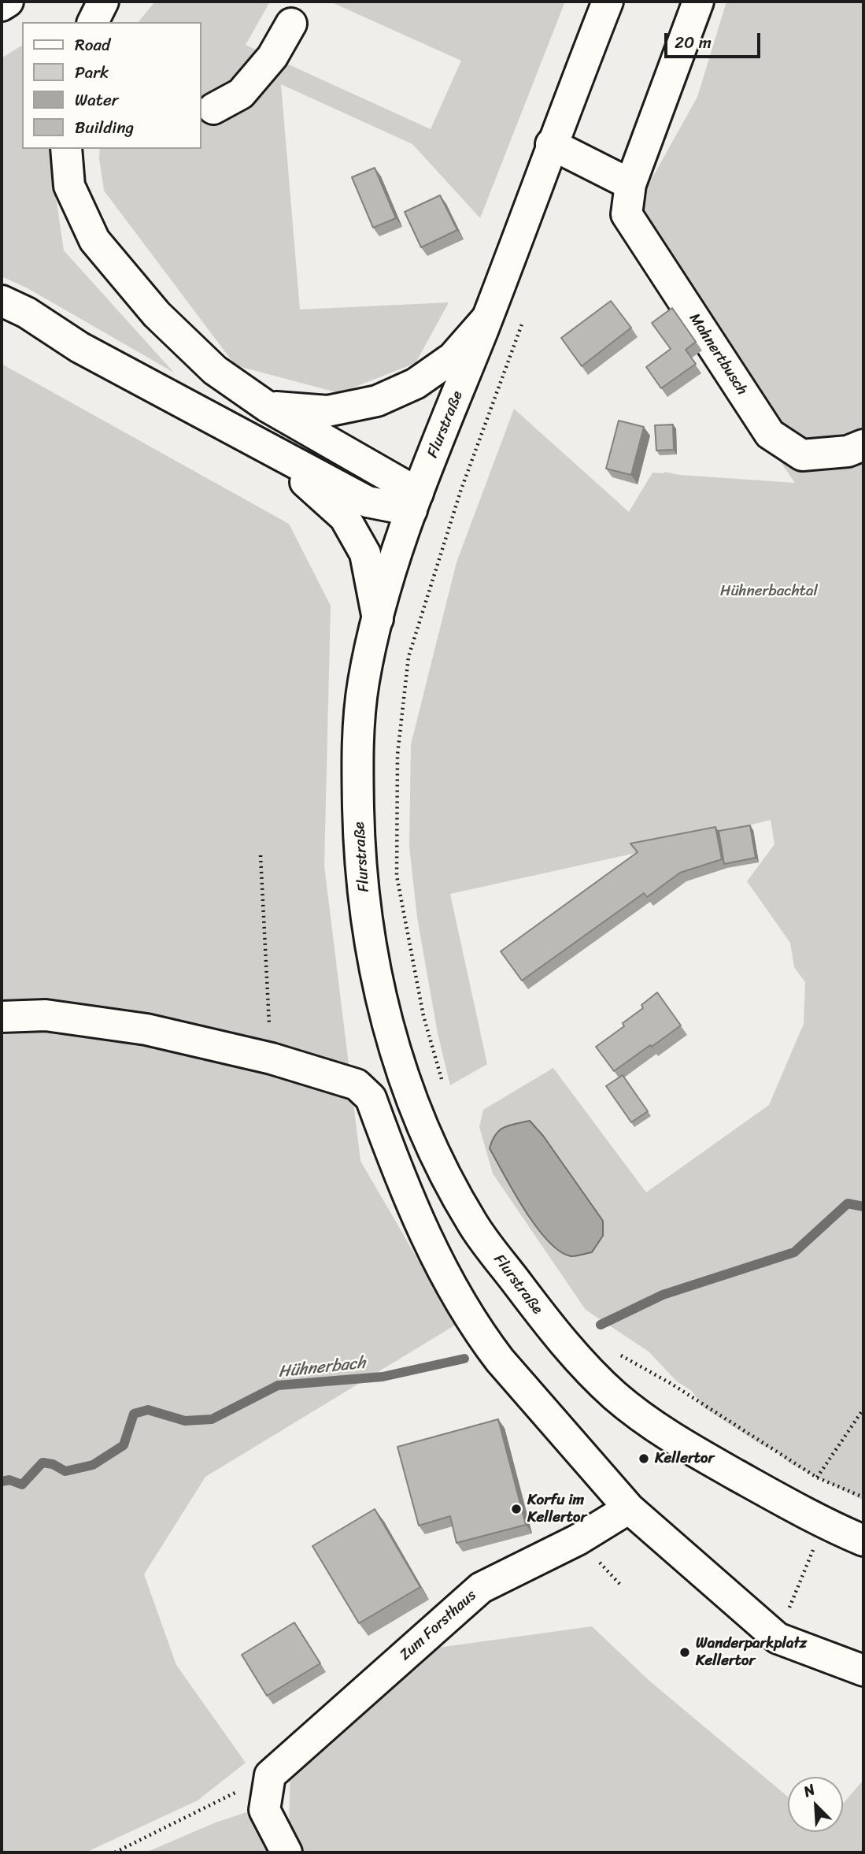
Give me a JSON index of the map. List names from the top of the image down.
{
  "streets": {
    "main road": ["Mahnertbusch", "Flurstraße", "Zum Forsthaus"]
  },
  "water": ["Hühnerbach"],
  "parks": ["Hühnerbachtal"],
  "places": ["Kellertor", "Korfu im Kellertor", "Wanderparkplatz Kellertor"],
  "legend": [
    "Road",
    "Park",
    "Water",
    "Building"
  ],
  "scale_bar": "20 m",
  "north": "top left"
}
